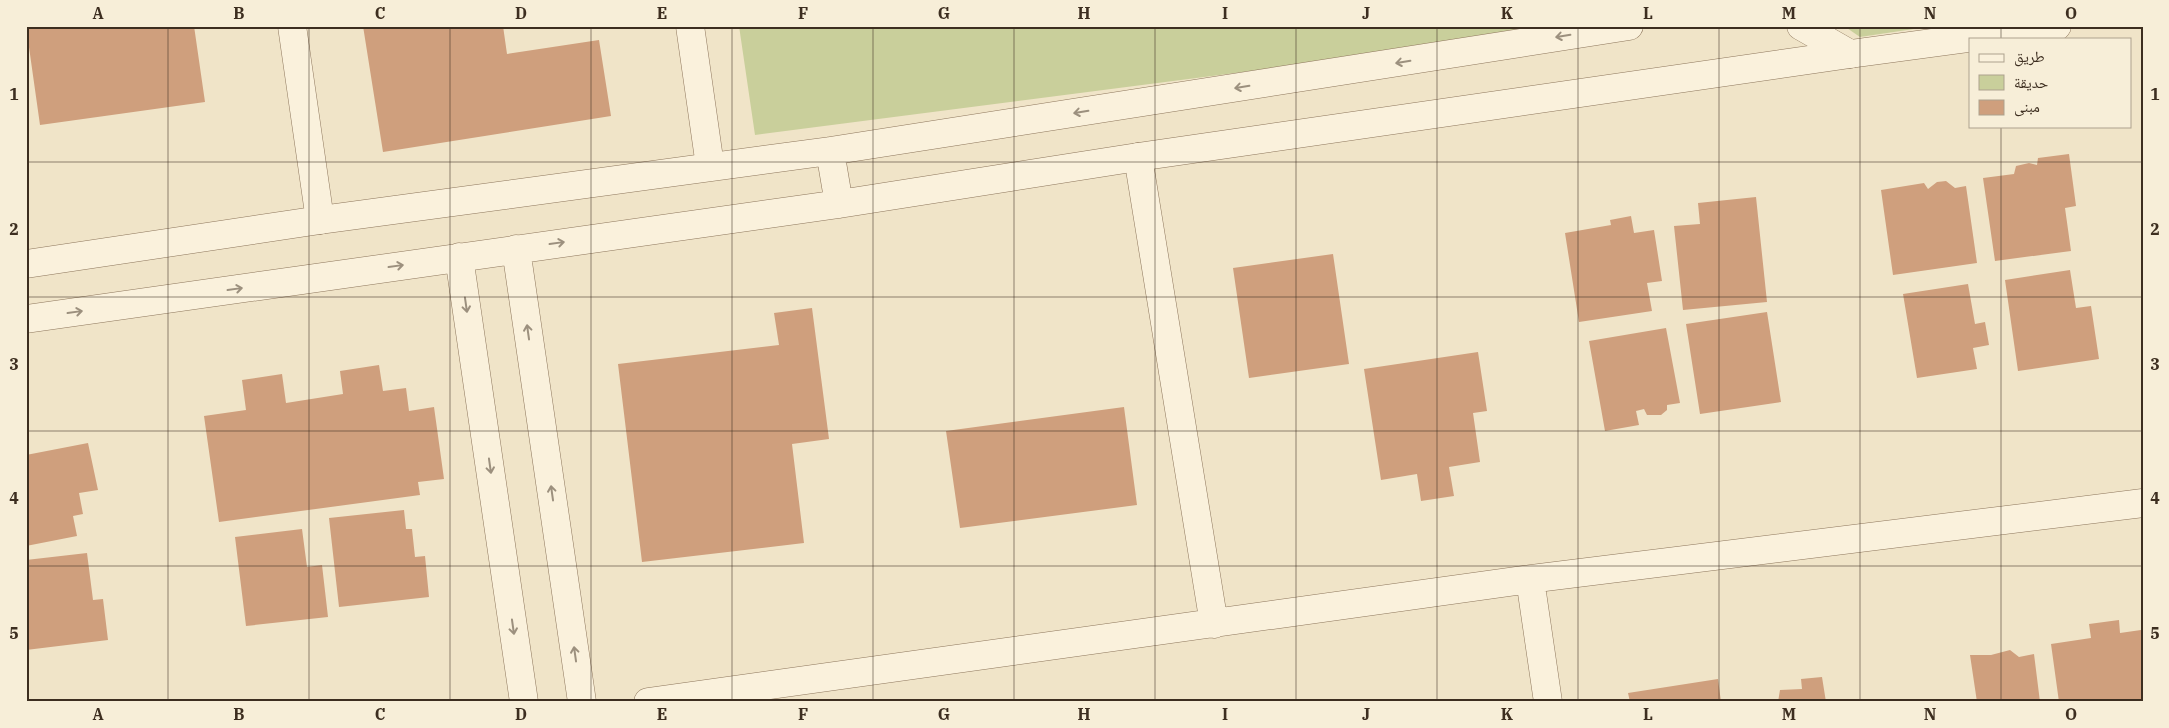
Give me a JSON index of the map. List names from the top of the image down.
{
  "legend": ["طريق", "حديقة", "مبنى"],
  "grid": {
    "columns": [
      "A",
      "B",
      "C",
      "D",
      "E",
      "F",
      "G",
      "H",
      "I",
      "J",
      "K",
      "L",
      "M",
      "N",
      "O"
    ],
    "rows": [
      "1",
      "2",
      "3",
      "4",
      "5"
    ]
  }
}
